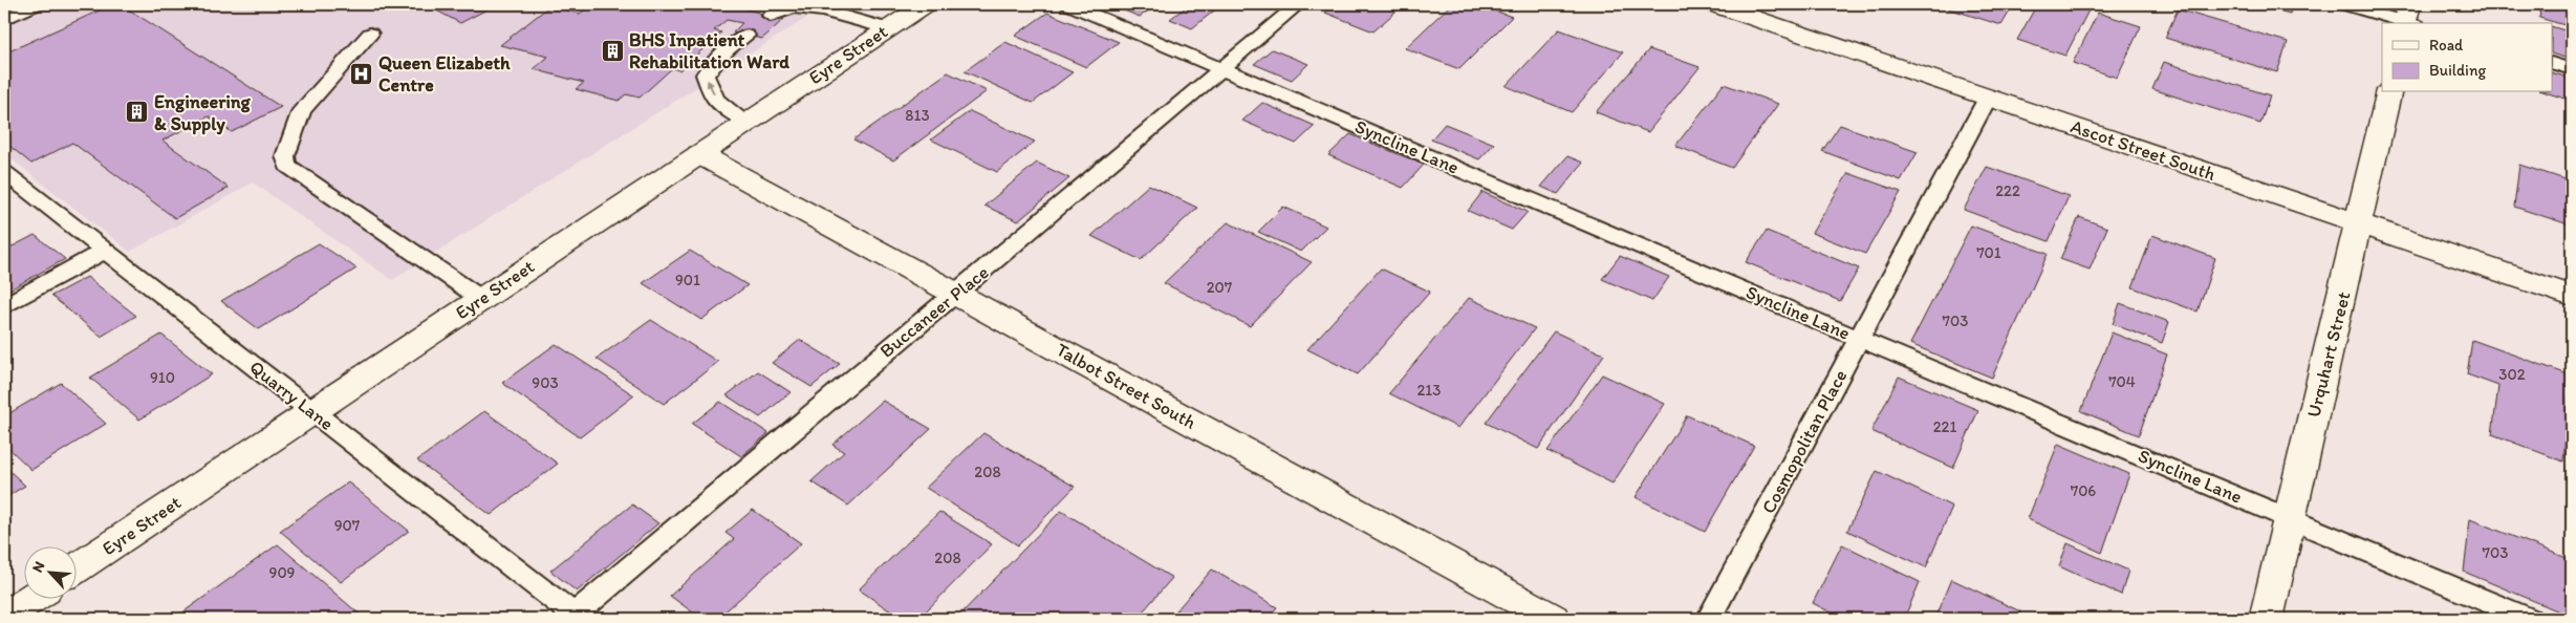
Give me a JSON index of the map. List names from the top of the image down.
{
  "streets": {
    "street": [
      "Eyre Street",
      "Ascot Street South",
      "Urquhart Street",
      "Talbot Street South"
    ],
    "lane": [
      "Syncline Lane",
      "Buccaneer Place",
      "Quarry Lane",
      "Cosmopolitan Place"
    ]
  },
  "crossings": [
    ["Eyre Street", "Talbot Street South"],
    ["Eyre Street", "Quarry Lane"],
    ["Syncline Lane", "Buccaneer Place"],
    ["Syncline Lane", "Urquhart Street"],
    ["Syncline Lane", "Cosmopolitan Place"],
    ["Ascot Street South", "Urquhart Street"],
    ["Ascot Street South", "Cosmopolitan Place"],
    ["Buccaneer Place", "Talbot Street South"],
    ["Buccaneer Place", "Quarry Lane"]
  ],
  "places": {
    "building": ["BHS Inpatient Rehabilitation Ward", "Engineering & Supply"],
    "hospital": ["Queen Elizabeth Centre"]
  },
  "house_numbers": [
    "813",
    "222",
    "701",
    "901",
    "207",
    "703",
    "302",
    "910",
    "704",
    "903",
    "213",
    "221",
    "208",
    "706",
    "907",
    "703",
    "208",
    "909"
  ],
  "legend": ["Road", "Building"],
  "north": "top left"
}
